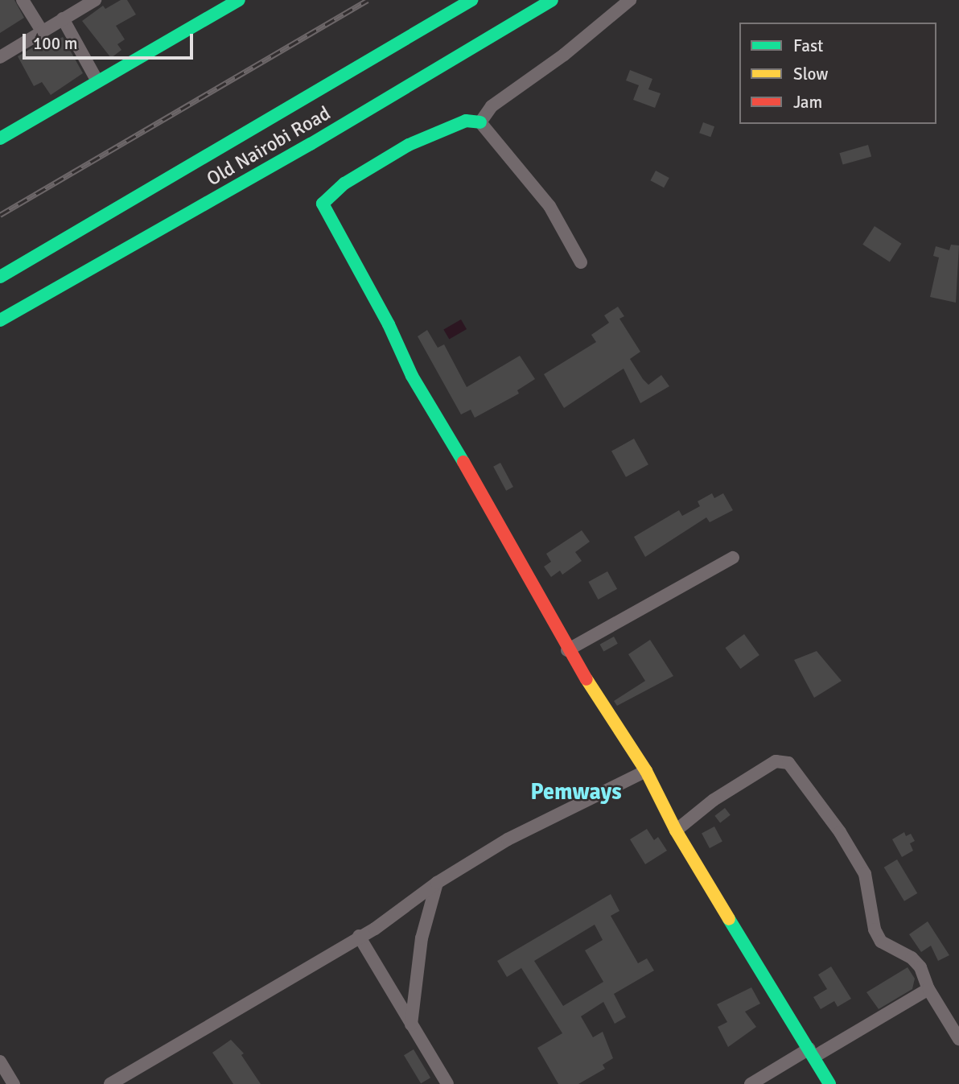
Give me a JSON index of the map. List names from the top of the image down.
{
  "streets": {
    "main road": ["Old Nairobi Road"]
  },
  "districts": ["Pemways"],
  "legend": ["Fast", "Slow", "Jam"],
  "scale_bar": "100 m"
}
